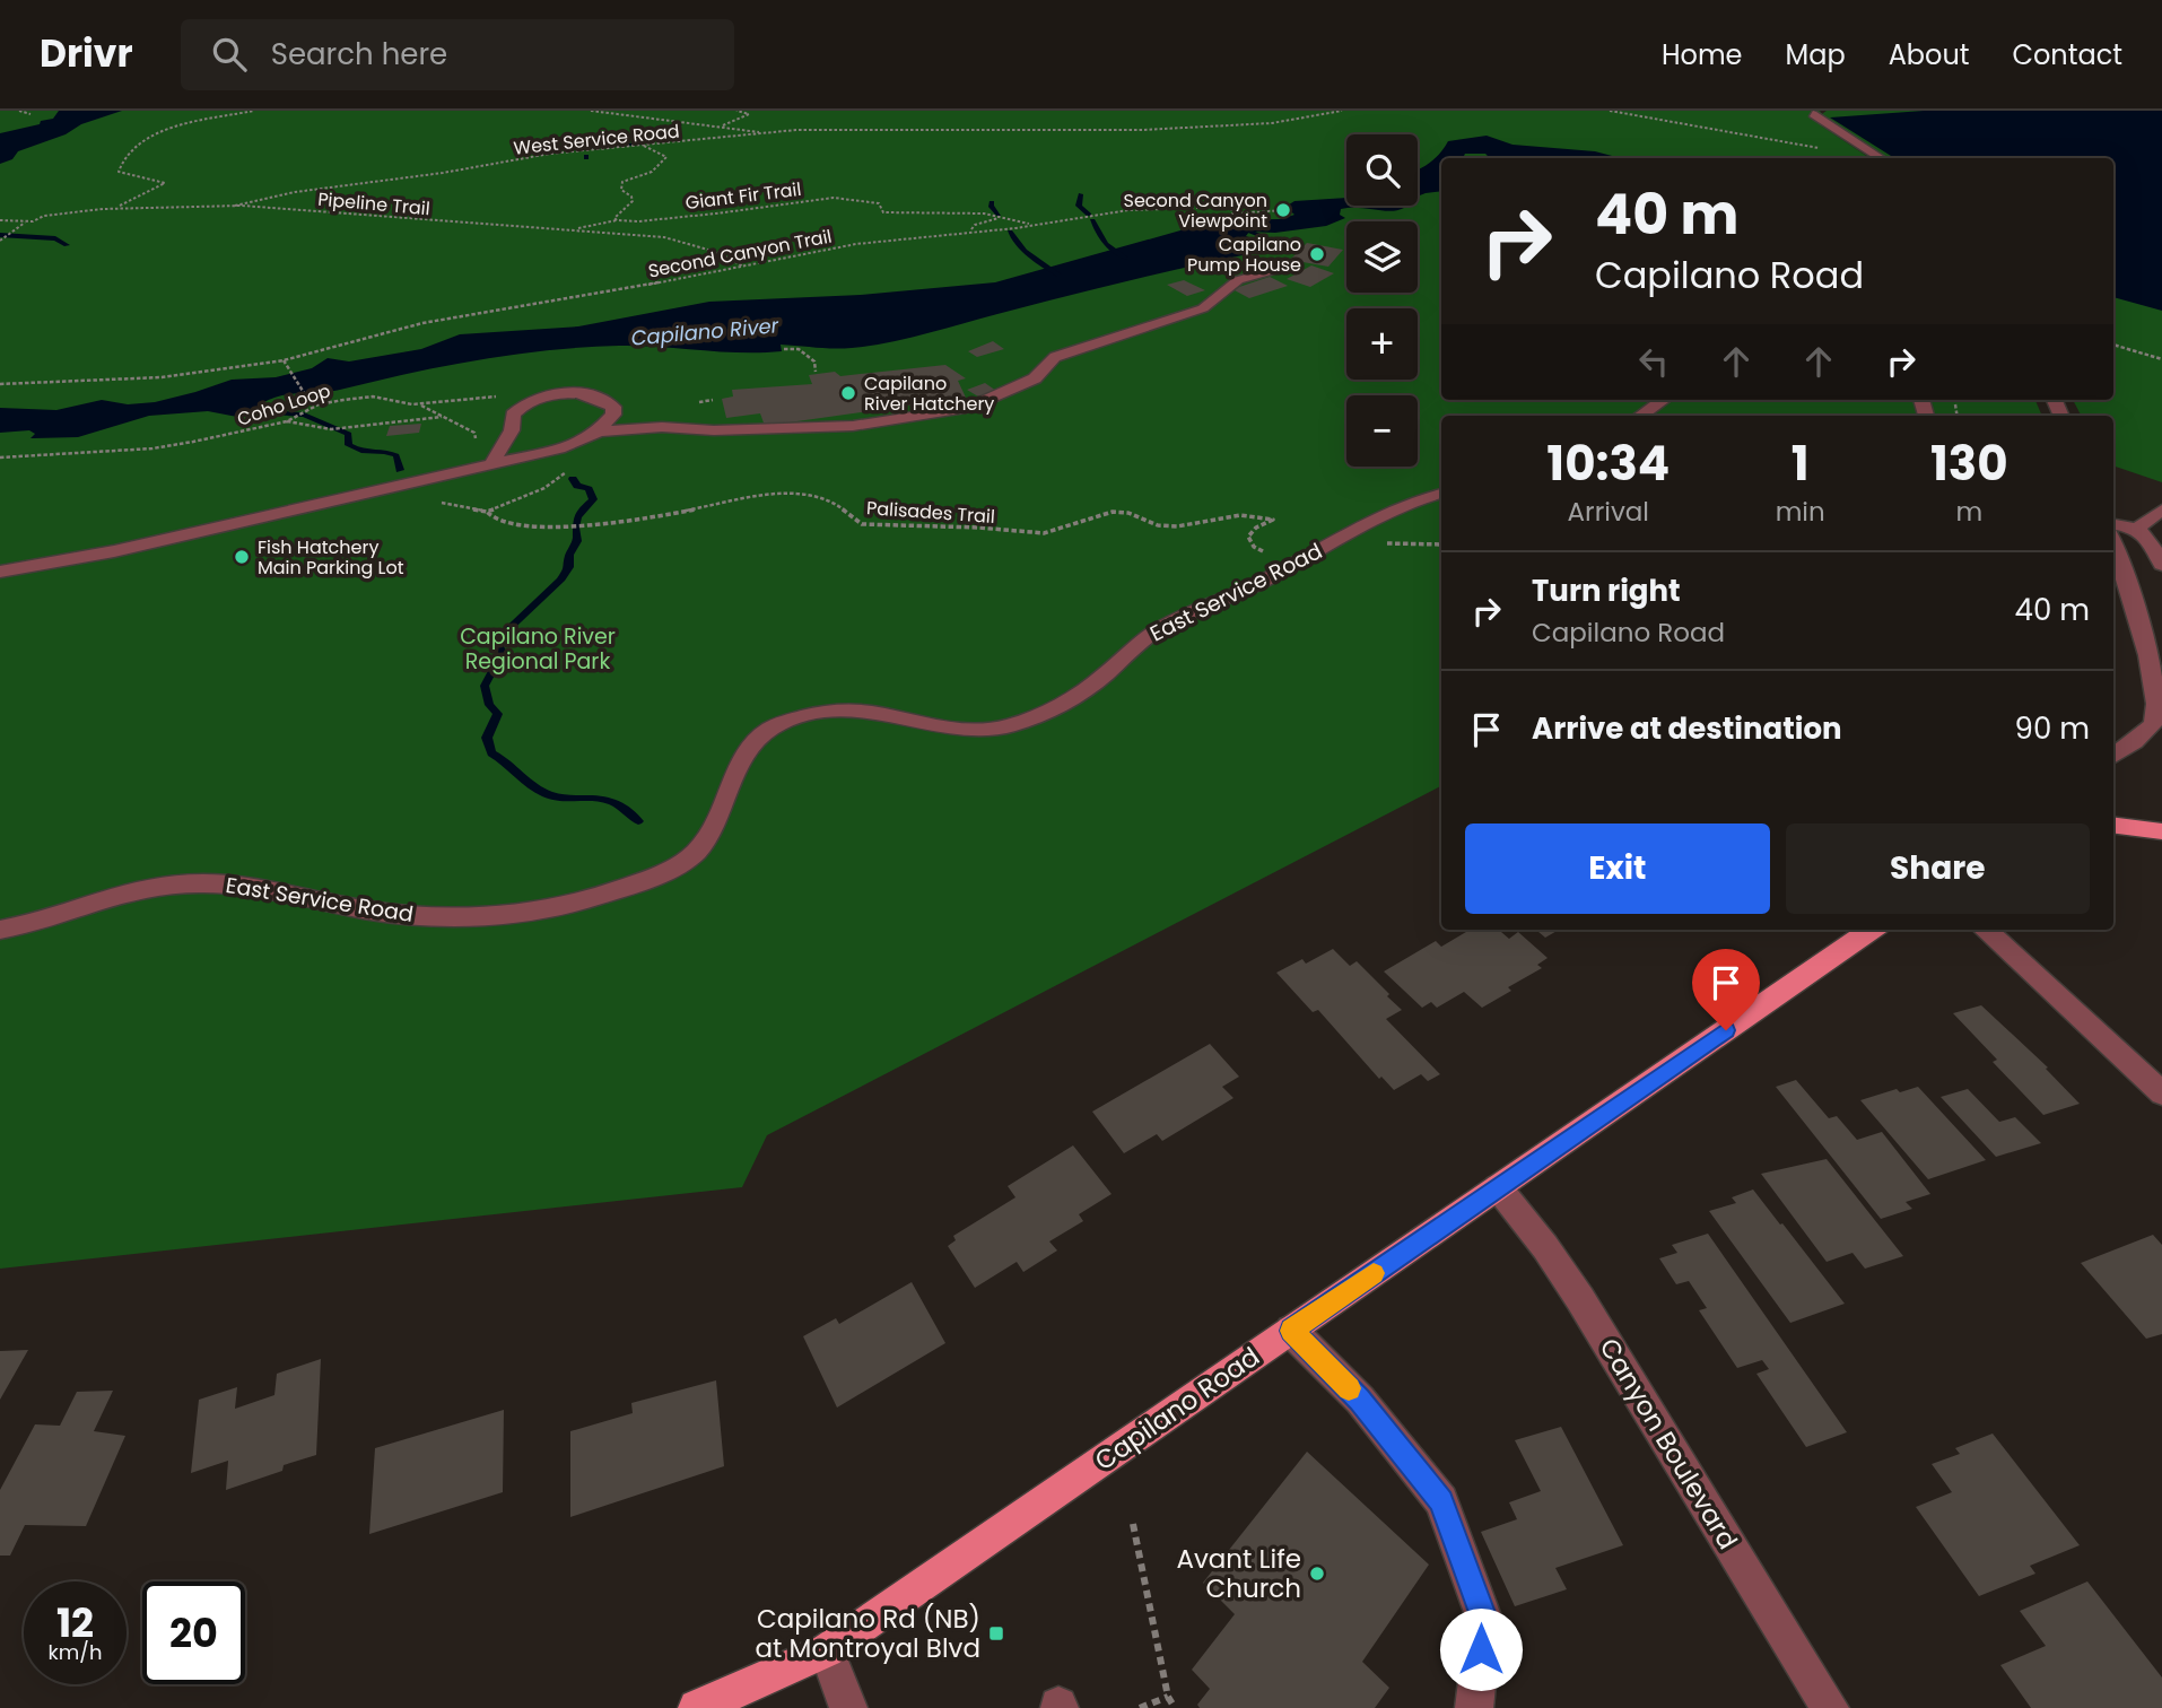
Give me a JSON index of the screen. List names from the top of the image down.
{
  "streets": {
    "main road": ["Capilano Road"],
    "street": ["East Service Road", "Canyon Boulevard"],
    "path": [
      "West Service Road",
      "Giant Fir Trail",
      "Pipeline Trail",
      "Second Canyon Trail",
      "Coho Loop",
      "Palisades Trail"
    ]
  },
  "crossings": [
    ["West Service Road", "Pipeline Trail"],
    ["Giant Fir Trail", "Second Canyon Trail"],
    ["Pipeline Trail", "Second Canyon Trail"],
    ["Second Canyon Trail", "Coho Loop"],
    ["Capilano Road", "Canyon Boulevard"]
  ],
  "water": ["Capilano River"],
  "parks": ["Capilano River Regional Park"],
  "places": {
    "other": [
      "Second Canyon Viewpoint",
      "Capilano Pump House",
      "Capilano River Hatchery",
      "Fish Hatchery Main Parking Lot",
      "Avant Life Church"
    ],
    "transit": ["Capilano Rd (NB) at Montroyal Blvd"]
  },
  "page": {
    "header": "Drivr",
    "search": "Search here",
    "nav": [
      "Home",
      "Map",
      "About",
      "Contact"
    ],
    "map_buttons": ["+", "−"],
    "turn": ["40 m", "Capilano Road"],
    "eta": [
      "10:34",
      "Arrival",
      "1",
      "min",
      "130",
      "m"
    ],
    "list": [
      {
        "name": "Turn right",
        "note": "Capilano Road",
        "value": "40 m"
      },
      {
        "name": "Arrive at destination",
        "value": "90 m"
      }
    ],
    "buttons": ["Exit", "Share"],
    "speed": "12 km/h",
    "limit": "20"
  }
}
